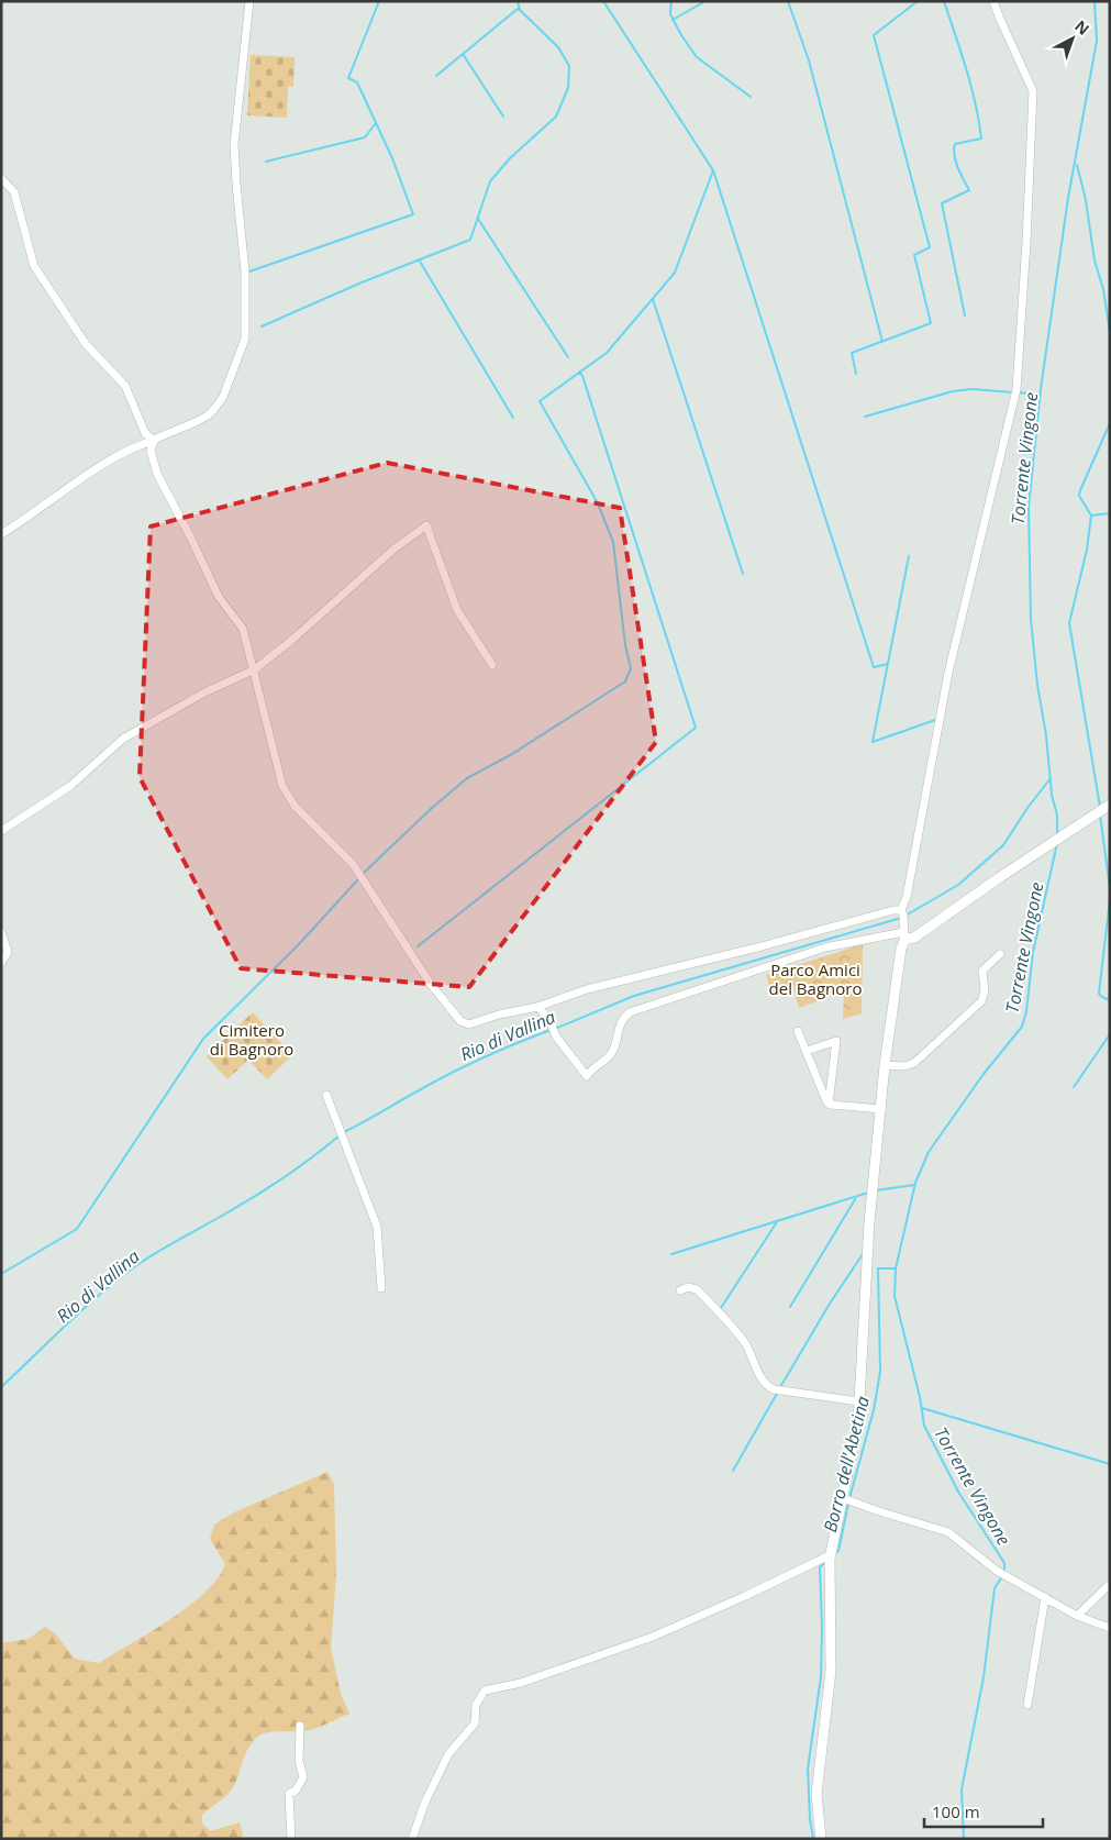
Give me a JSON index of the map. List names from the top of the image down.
{
  "water": ["Torrente Vingone", "Rio di Vallina", "Borro dell'Abetina"],
  "parks": ["Parco Amici del Bagnoro", "Cimitero di Bagnoro"],
  "scale_bar": "100 m",
  "north": "top right"
}
